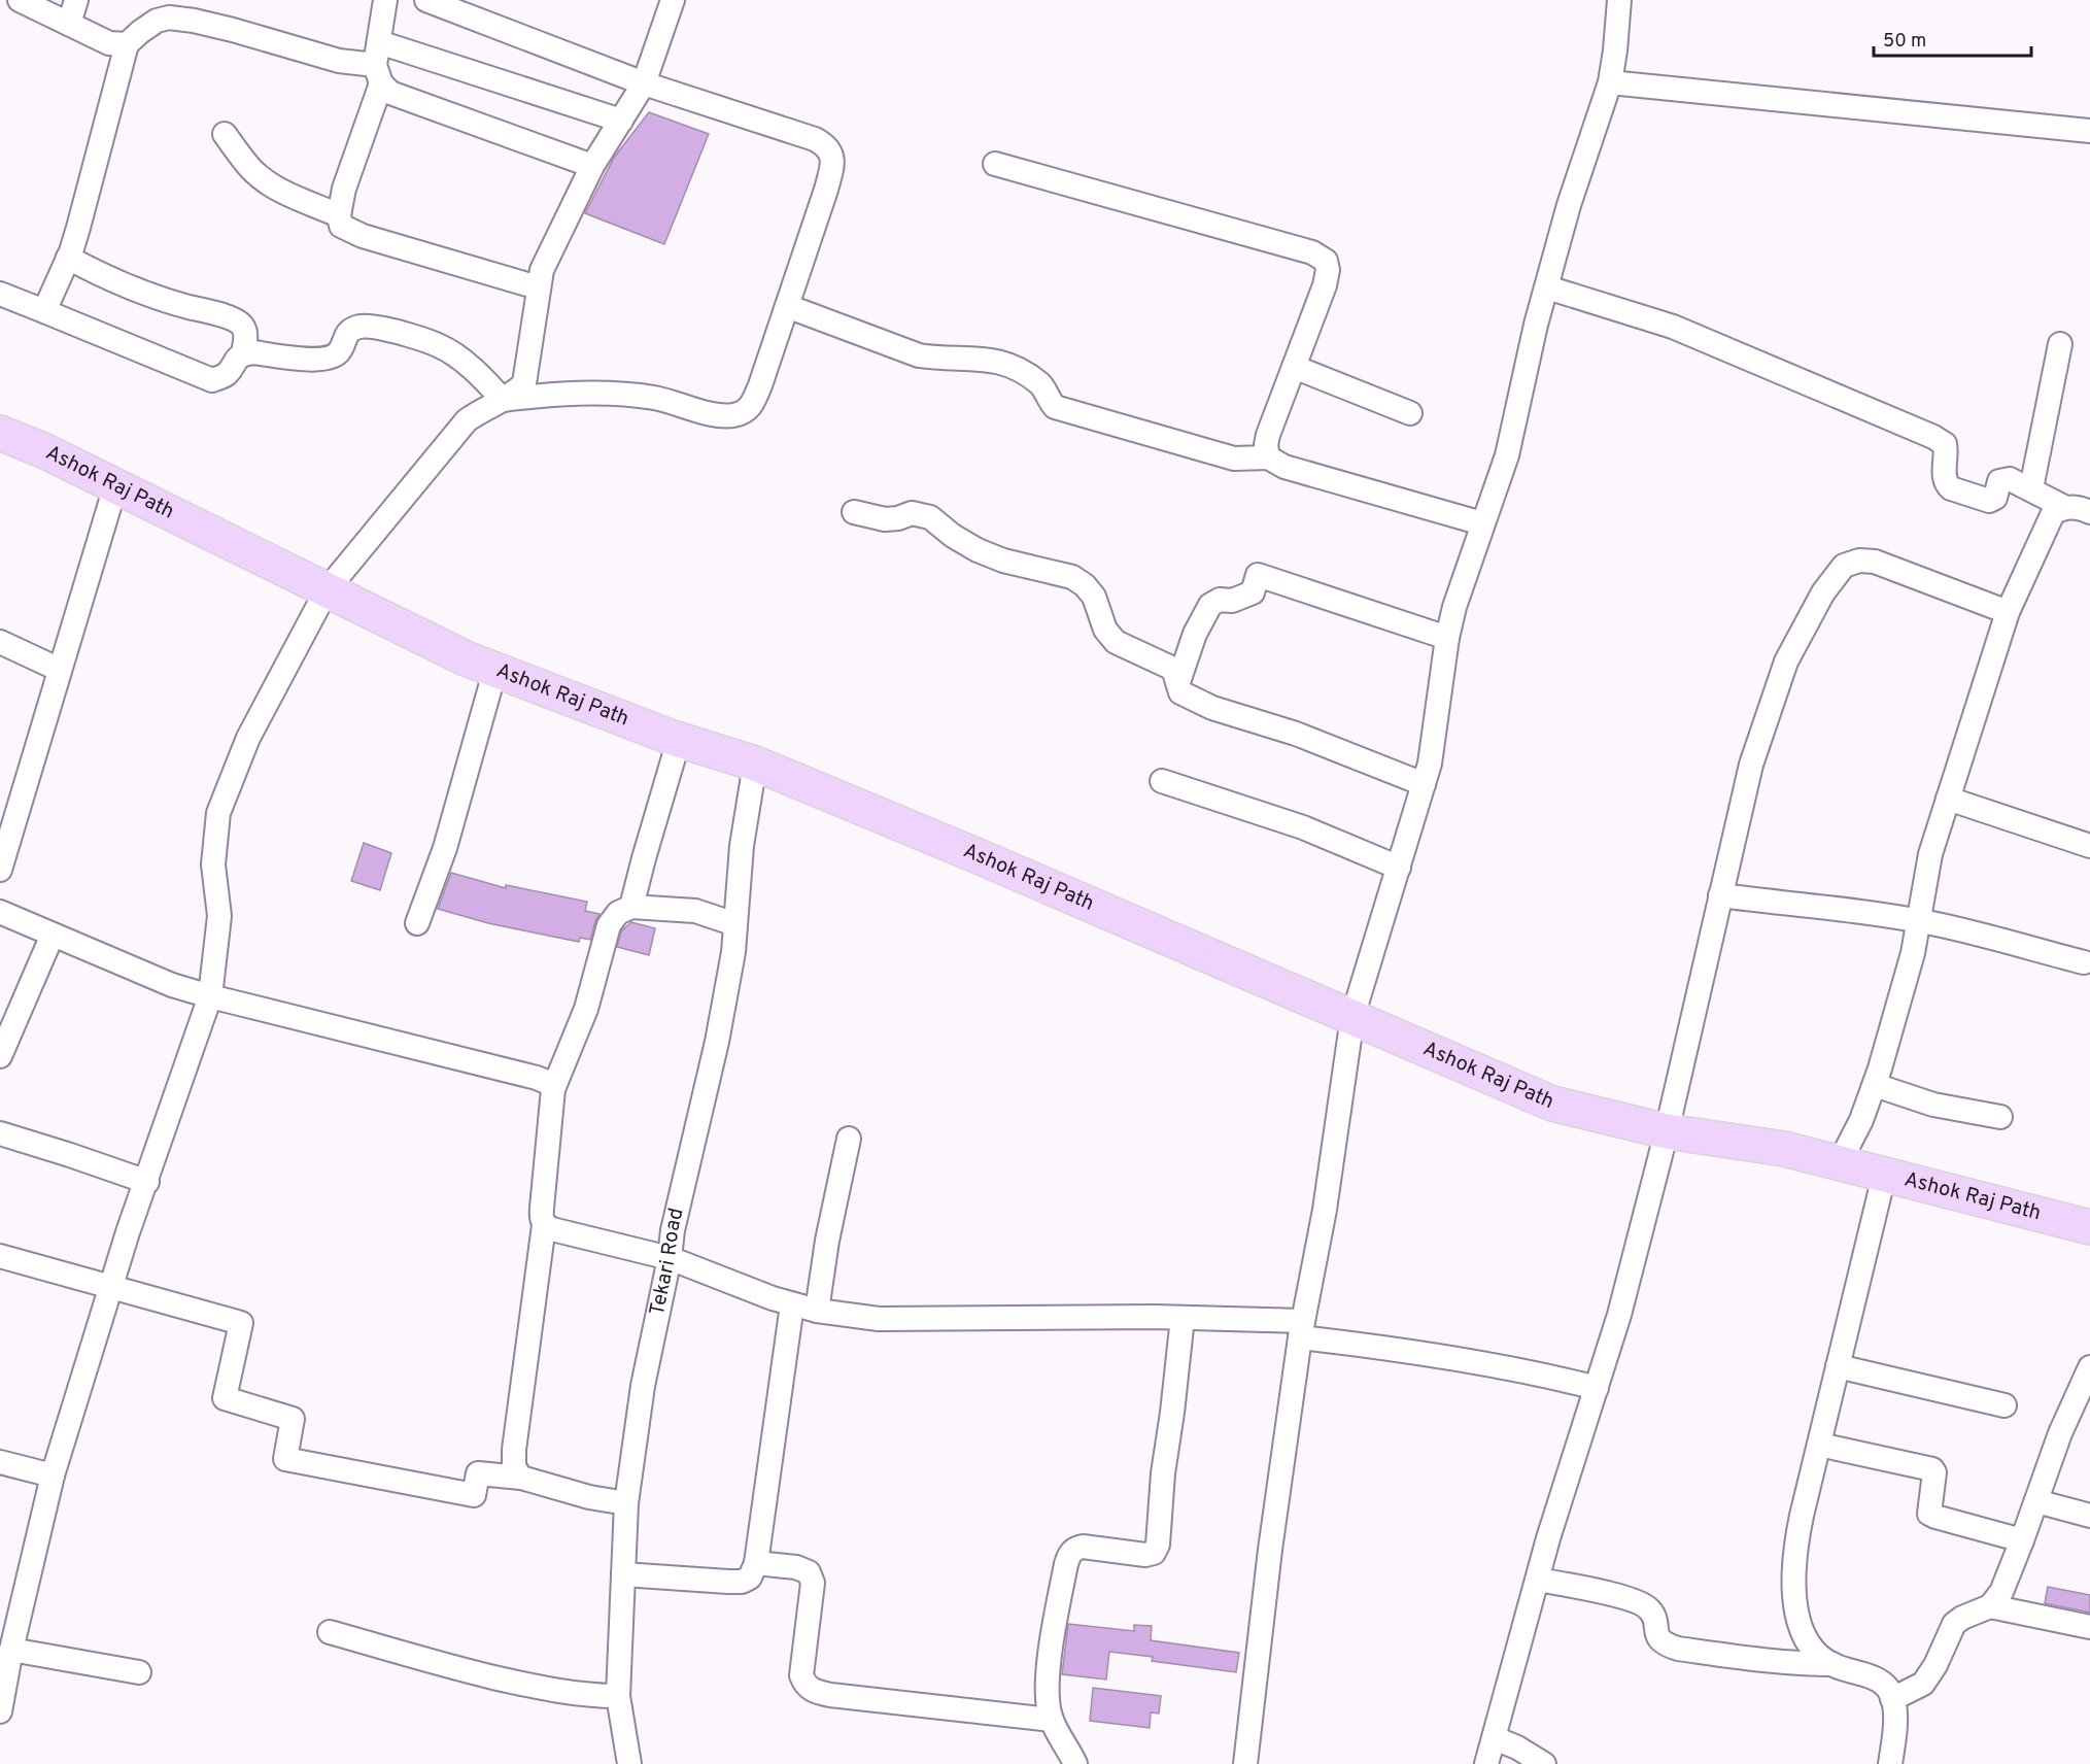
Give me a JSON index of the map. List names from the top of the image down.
{
  "streets": {
    "main road": ["Ashok Raj Path"],
    "street": ["Tekari Road"]
  },
  "crossings": [
    ["Ashok Raj Path", "Tekari Road"]
  ],
  "scale_bar": "50 m"
}
